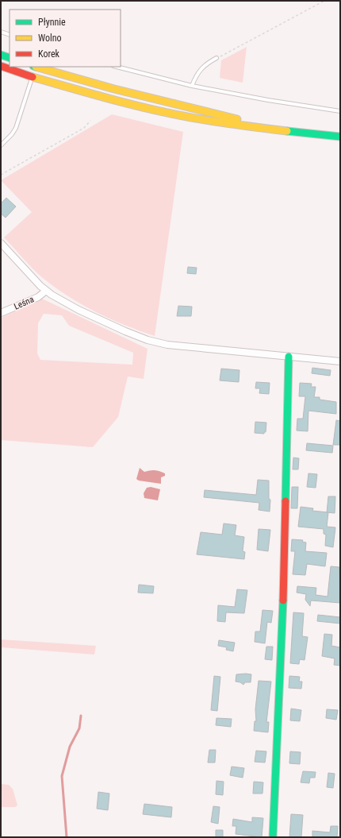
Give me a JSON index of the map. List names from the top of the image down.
{
  "streets": {
    "street": ["Leśna"]
  },
  "legend": ["Płynnie", "Wolno", "Korek"]
}
